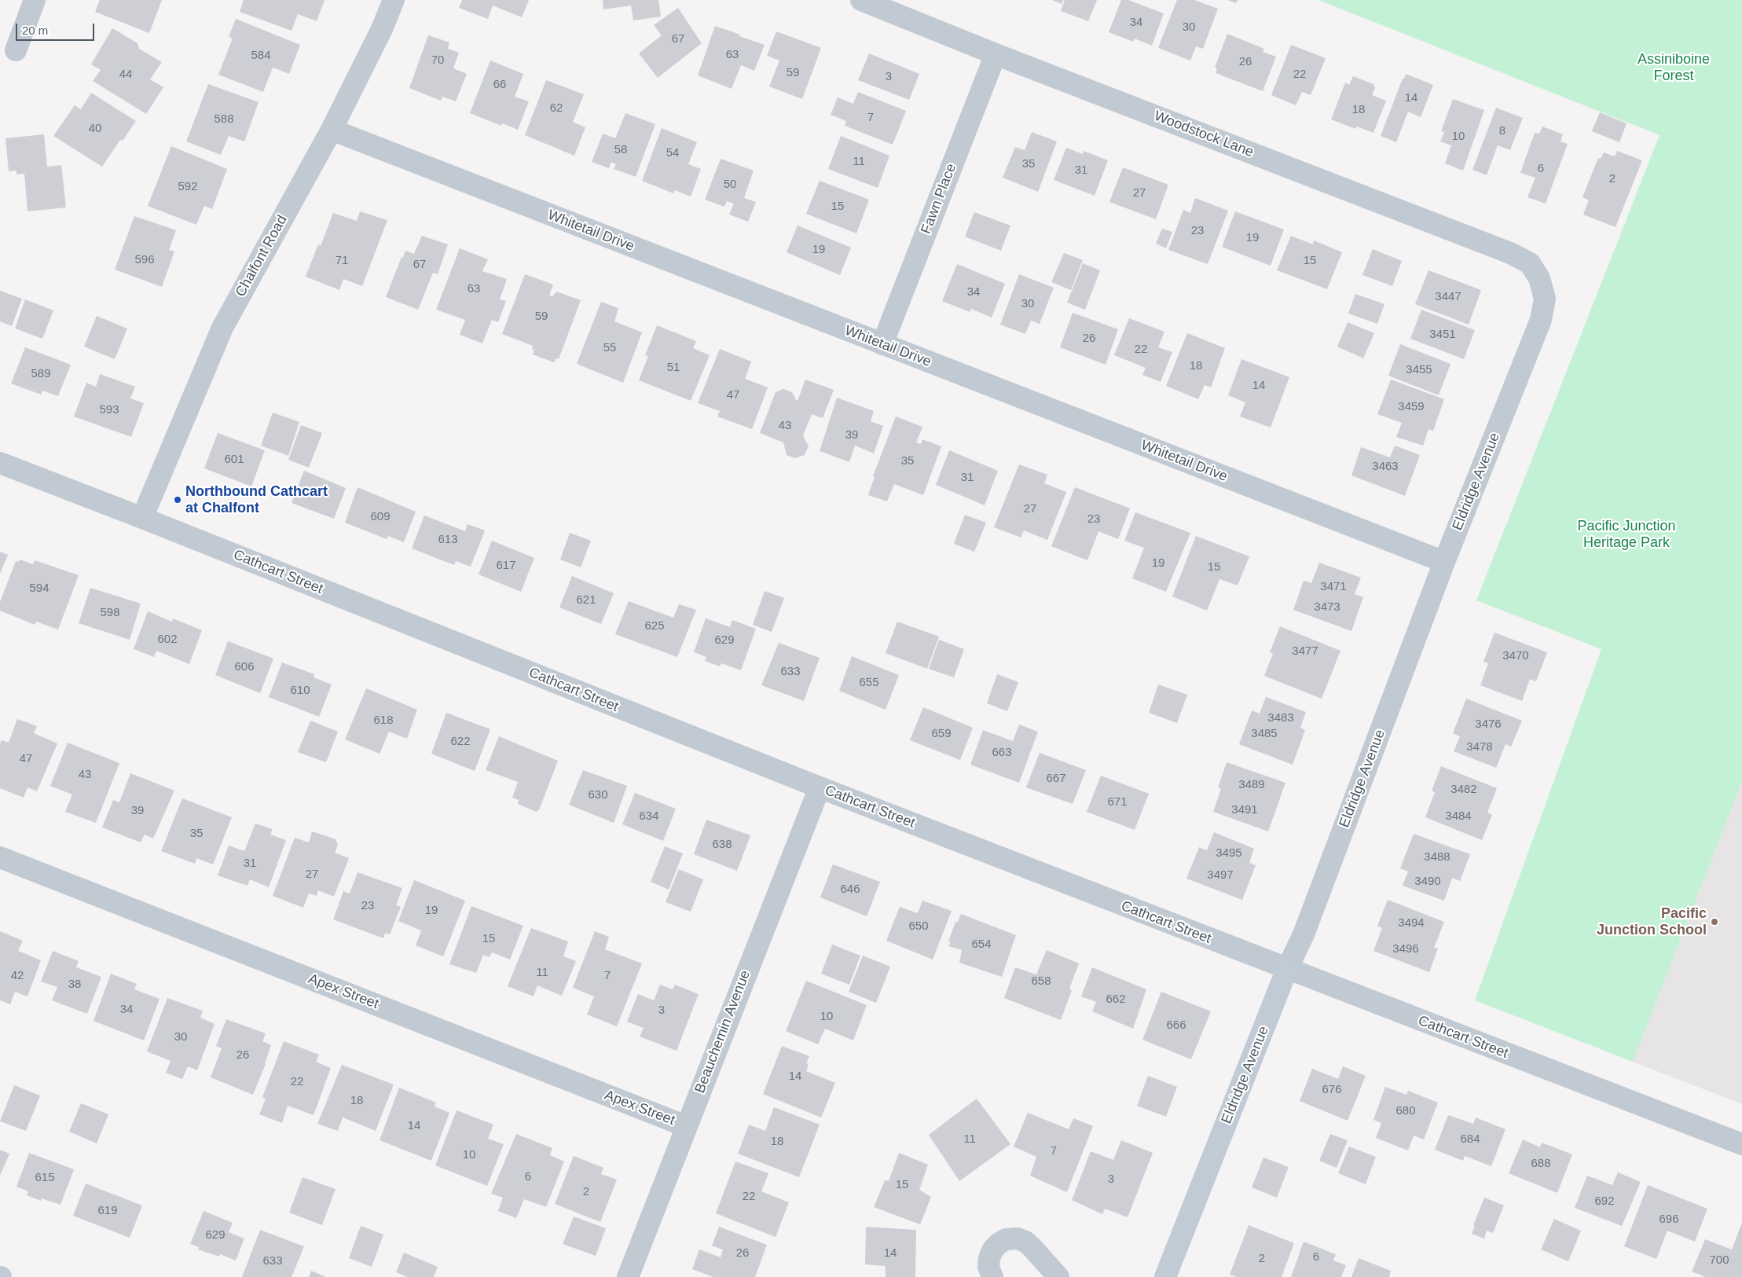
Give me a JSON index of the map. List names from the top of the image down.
{
  "streets": {
    "street": [
      "Woodstock Lane",
      "Fawn Place",
      "Whitetail Drive",
      "Chalfont Road",
      "Eldridge Avenue",
      "Cathcart Street",
      "Apex Street",
      "Beauchemin Avenue"
    ]
  },
  "crossings": [
    ["Woodstock Lane", "Fawn Place"],
    ["Woodstock Lane", "Eldridge Avenue"],
    ["Fawn Place", "Whitetail Drive"],
    ["Whitetail Drive", "Chalfont Road"],
    ["Whitetail Drive", "Eldridge Avenue"],
    ["Chalfont Road", "Cathcart Street"],
    ["Eldridge Avenue", "Cathcart Street"],
    ["Cathcart Street", "Beauchemin Avenue"],
    ["Apex Street", "Beauchemin Avenue"]
  ],
  "parks": ["Assiniboine Forest", "Pacific Junction Heritage Park"],
  "places": ["Northbound Cathcart at Chalfont", "Pacific Junction School"],
  "house_numbers": [
    "34",
    "30",
    "67",
    "63",
    "584",
    "70",
    "26",
    "59",
    "44",
    "22",
    "3",
    "66",
    "14",
    "62",
    "18",
    "7",
    "588",
    "40",
    "8",
    "10",
    "58",
    "54",
    "11",
    "35",
    "6",
    "31",
    "2",
    "50",
    "592",
    "27",
    "15",
    "23",
    "19",
    "19",
    "596",
    "71",
    "15",
    "67",
    "63",
    "34",
    "3447",
    "30",
    "59",
    "3451",
    "26",
    "55",
    "22",
    "18",
    "51",
    "3455",
    "589",
    "14",
    "47",
    "3459",
    "593",
    "43",
    "39",
    "601",
    "35",
    "3463",
    "31",
    "27",
    "609",
    "23",
    "613",
    "19",
    "617",
    "15",
    "3471",
    "594",
    "621",
    "3473",
    "598",
    "625",
    "602",
    "629",
    "3477",
    "3470",
    "606",
    "633",
    "655",
    "610",
    "3483",
    "618",
    "3476",
    "659",
    "3485",
    "622",
    "3478",
    "663",
    "47",
    "43",
    "667",
    "3489",
    "3482",
    "630",
    "671",
    "3491",
    "39",
    "634",
    "3484",
    "35",
    "638",
    "3495",
    "3488",
    "31",
    "27",
    "3497",
    "3490",
    "646",
    "23",
    "19",
    "3494",
    "650",
    "15",
    "654",
    "3496",
    "11",
    "42",
    "7",
    "658",
    "38",
    "662",
    "34",
    "3",
    "10",
    "666",
    "30",
    "26",
    "14",
    "22",
    "676",
    "18",
    "680",
    "14",
    "11",
    "684",
    "18",
    "7",
    "10",
    "688",
    "6",
    "615",
    "3",
    "15",
    "2",
    "22",
    "692",
    "619",
    "696",
    "629",
    "26",
    "14",
    "6",
    "2",
    "700",
    "633"
  ],
  "scale_bar": "20 m"
}
